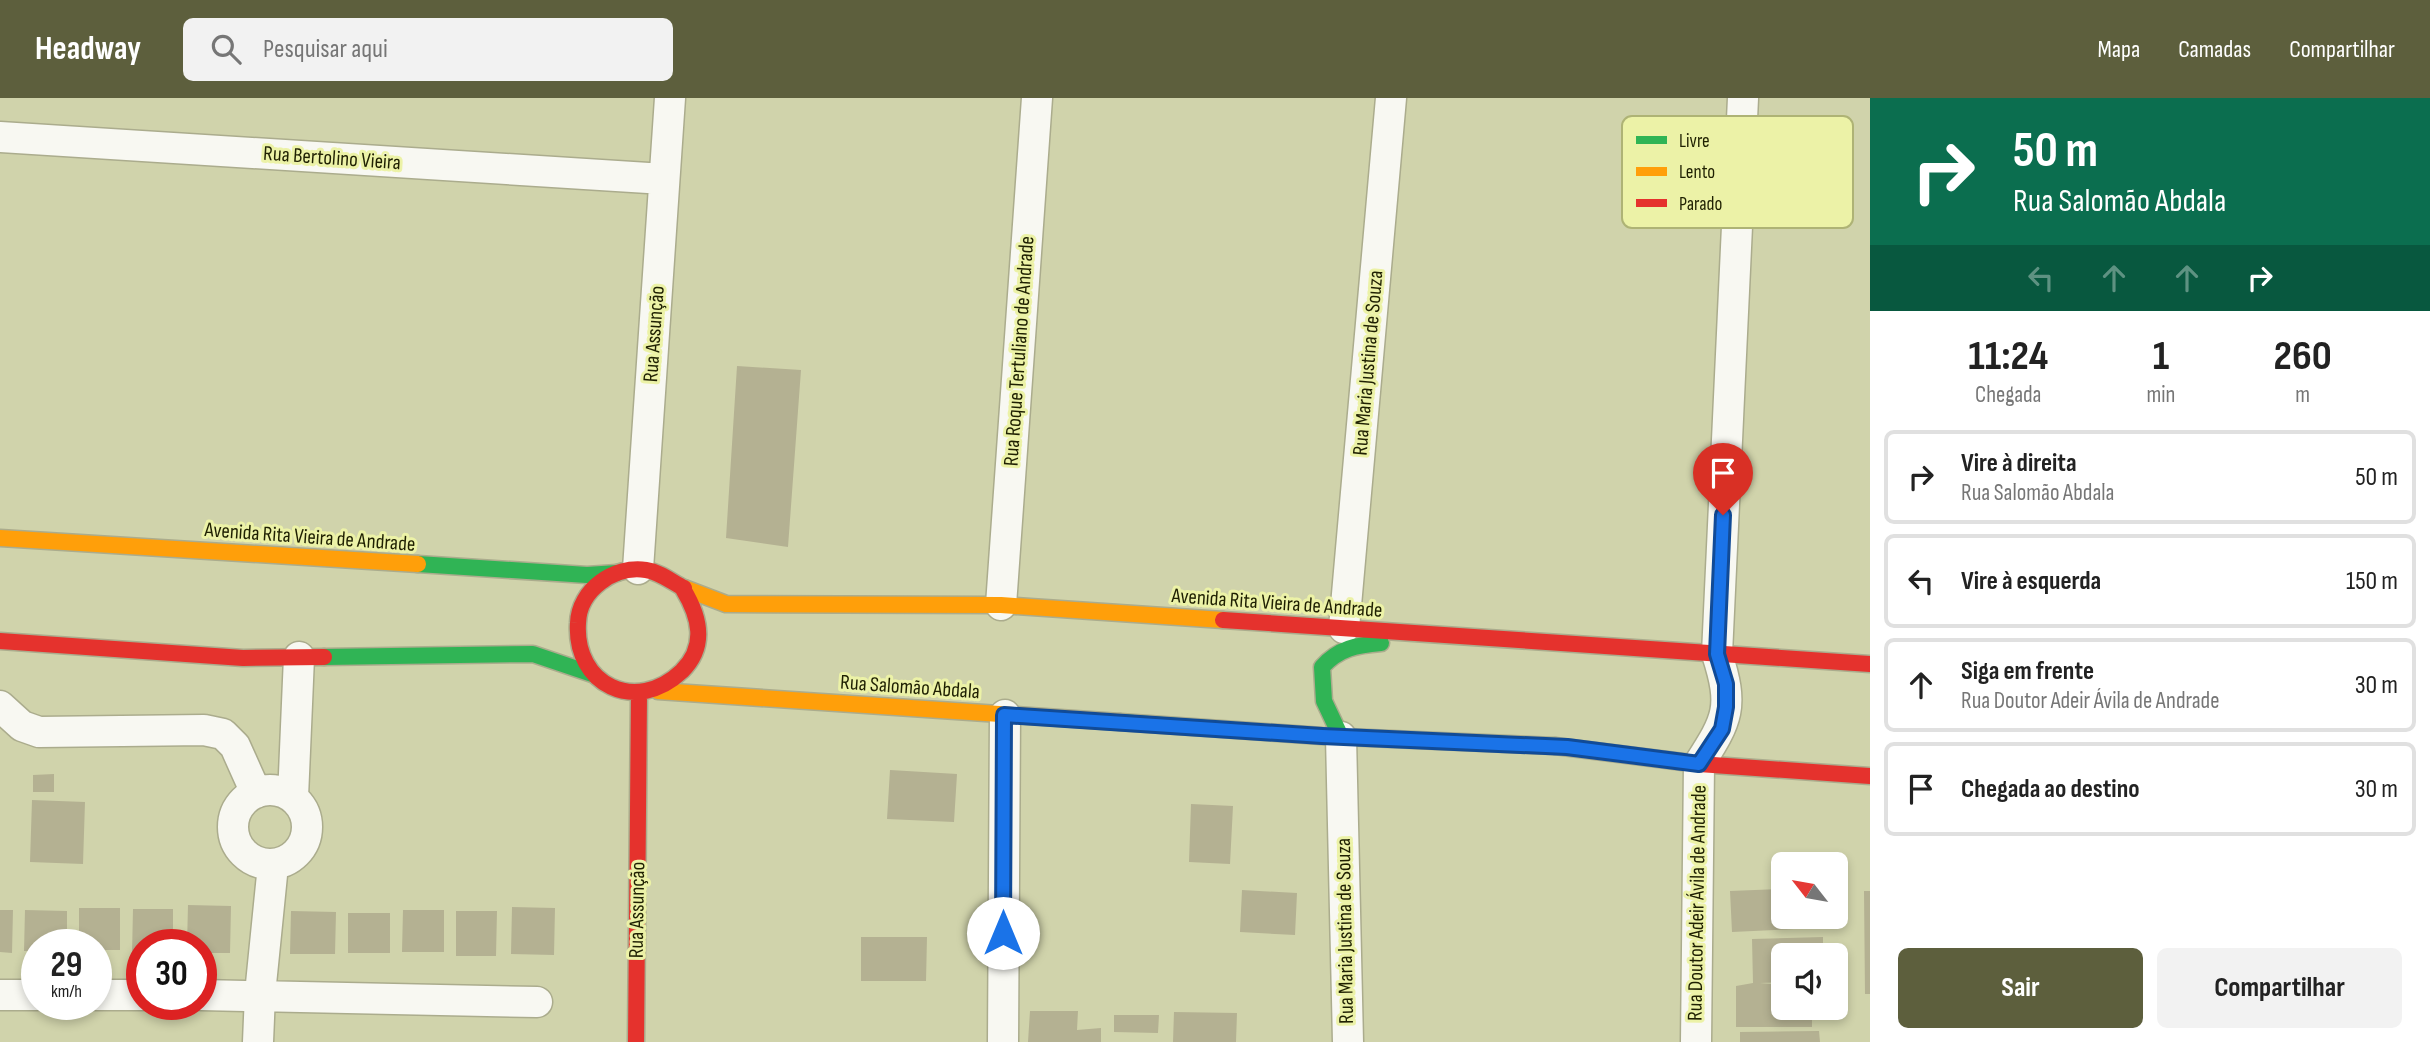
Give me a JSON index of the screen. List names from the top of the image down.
{
  "streets": {
    "street": [
      "Rua Bertolino Vieira",
      "Rua Assunção",
      "Rua Roque Tertuliano de Andrade",
      "Rua Maria Justina de Souza",
      "Avenida Rita Vieira de Andrade",
      "Rua Salomão Abdala",
      "Rua Doutor Adeir Ávila de Andrade"
    ]
  },
  "crossings": [
    ["Rua Bertolino Vieira", "Rua Assunção"],
    ["Rua Assunção", "Avenida Rita Vieira de Andrade"],
    ["Rua Assunção", "Rua Salomão Abdala"],
    ["Rua Roque Tertuliano de Andrade", "Avenida Rita Vieira de Andrade"],
    ["Rua Maria Justina de Souza", "Avenida Rita Vieira de Andrade"],
    ["Rua Maria Justina de Souza", "Rua Salomão Abdala"],
    ["Avenida Rita Vieira de Andrade", "Rua Salomão Abdala"],
    ["Rua Salomão Abdala", "Rua Doutor Adeir Ávila de Andrade"]
  ],
  "legend": ["Livre", "Lento", "Parado"],
  "north": "top left",
  "page": {
    "header": "Headway",
    "search": "Pesquisar aqui",
    "nav": ["Mapa", "Camadas", "Compartilhar"],
    "turn": ["50 m", "Rua Salomão Abdala"],
    "eta": [
      "11:24",
      "Chegada",
      "1",
      "min",
      "260",
      "m"
    ],
    "list": [
      {
        "name": "Vire à direita",
        "note": "Rua Salomão Abdala",
        "value": "50 m"
      },
      {
        "name": "Vire à esquerda",
        "value": "150 m"
      },
      {
        "name": "Siga em frente",
        "note": "Rua Doutor Adeir Ávila de Andrade",
        "value": "30 m"
      },
      {
        "name": "Chegada ao destino",
        "value": "30 m"
      }
    ],
    "speed": "29 km/h",
    "limit": "30",
    "buttons": ["Sair", "Compartilhar"]
  }
}
